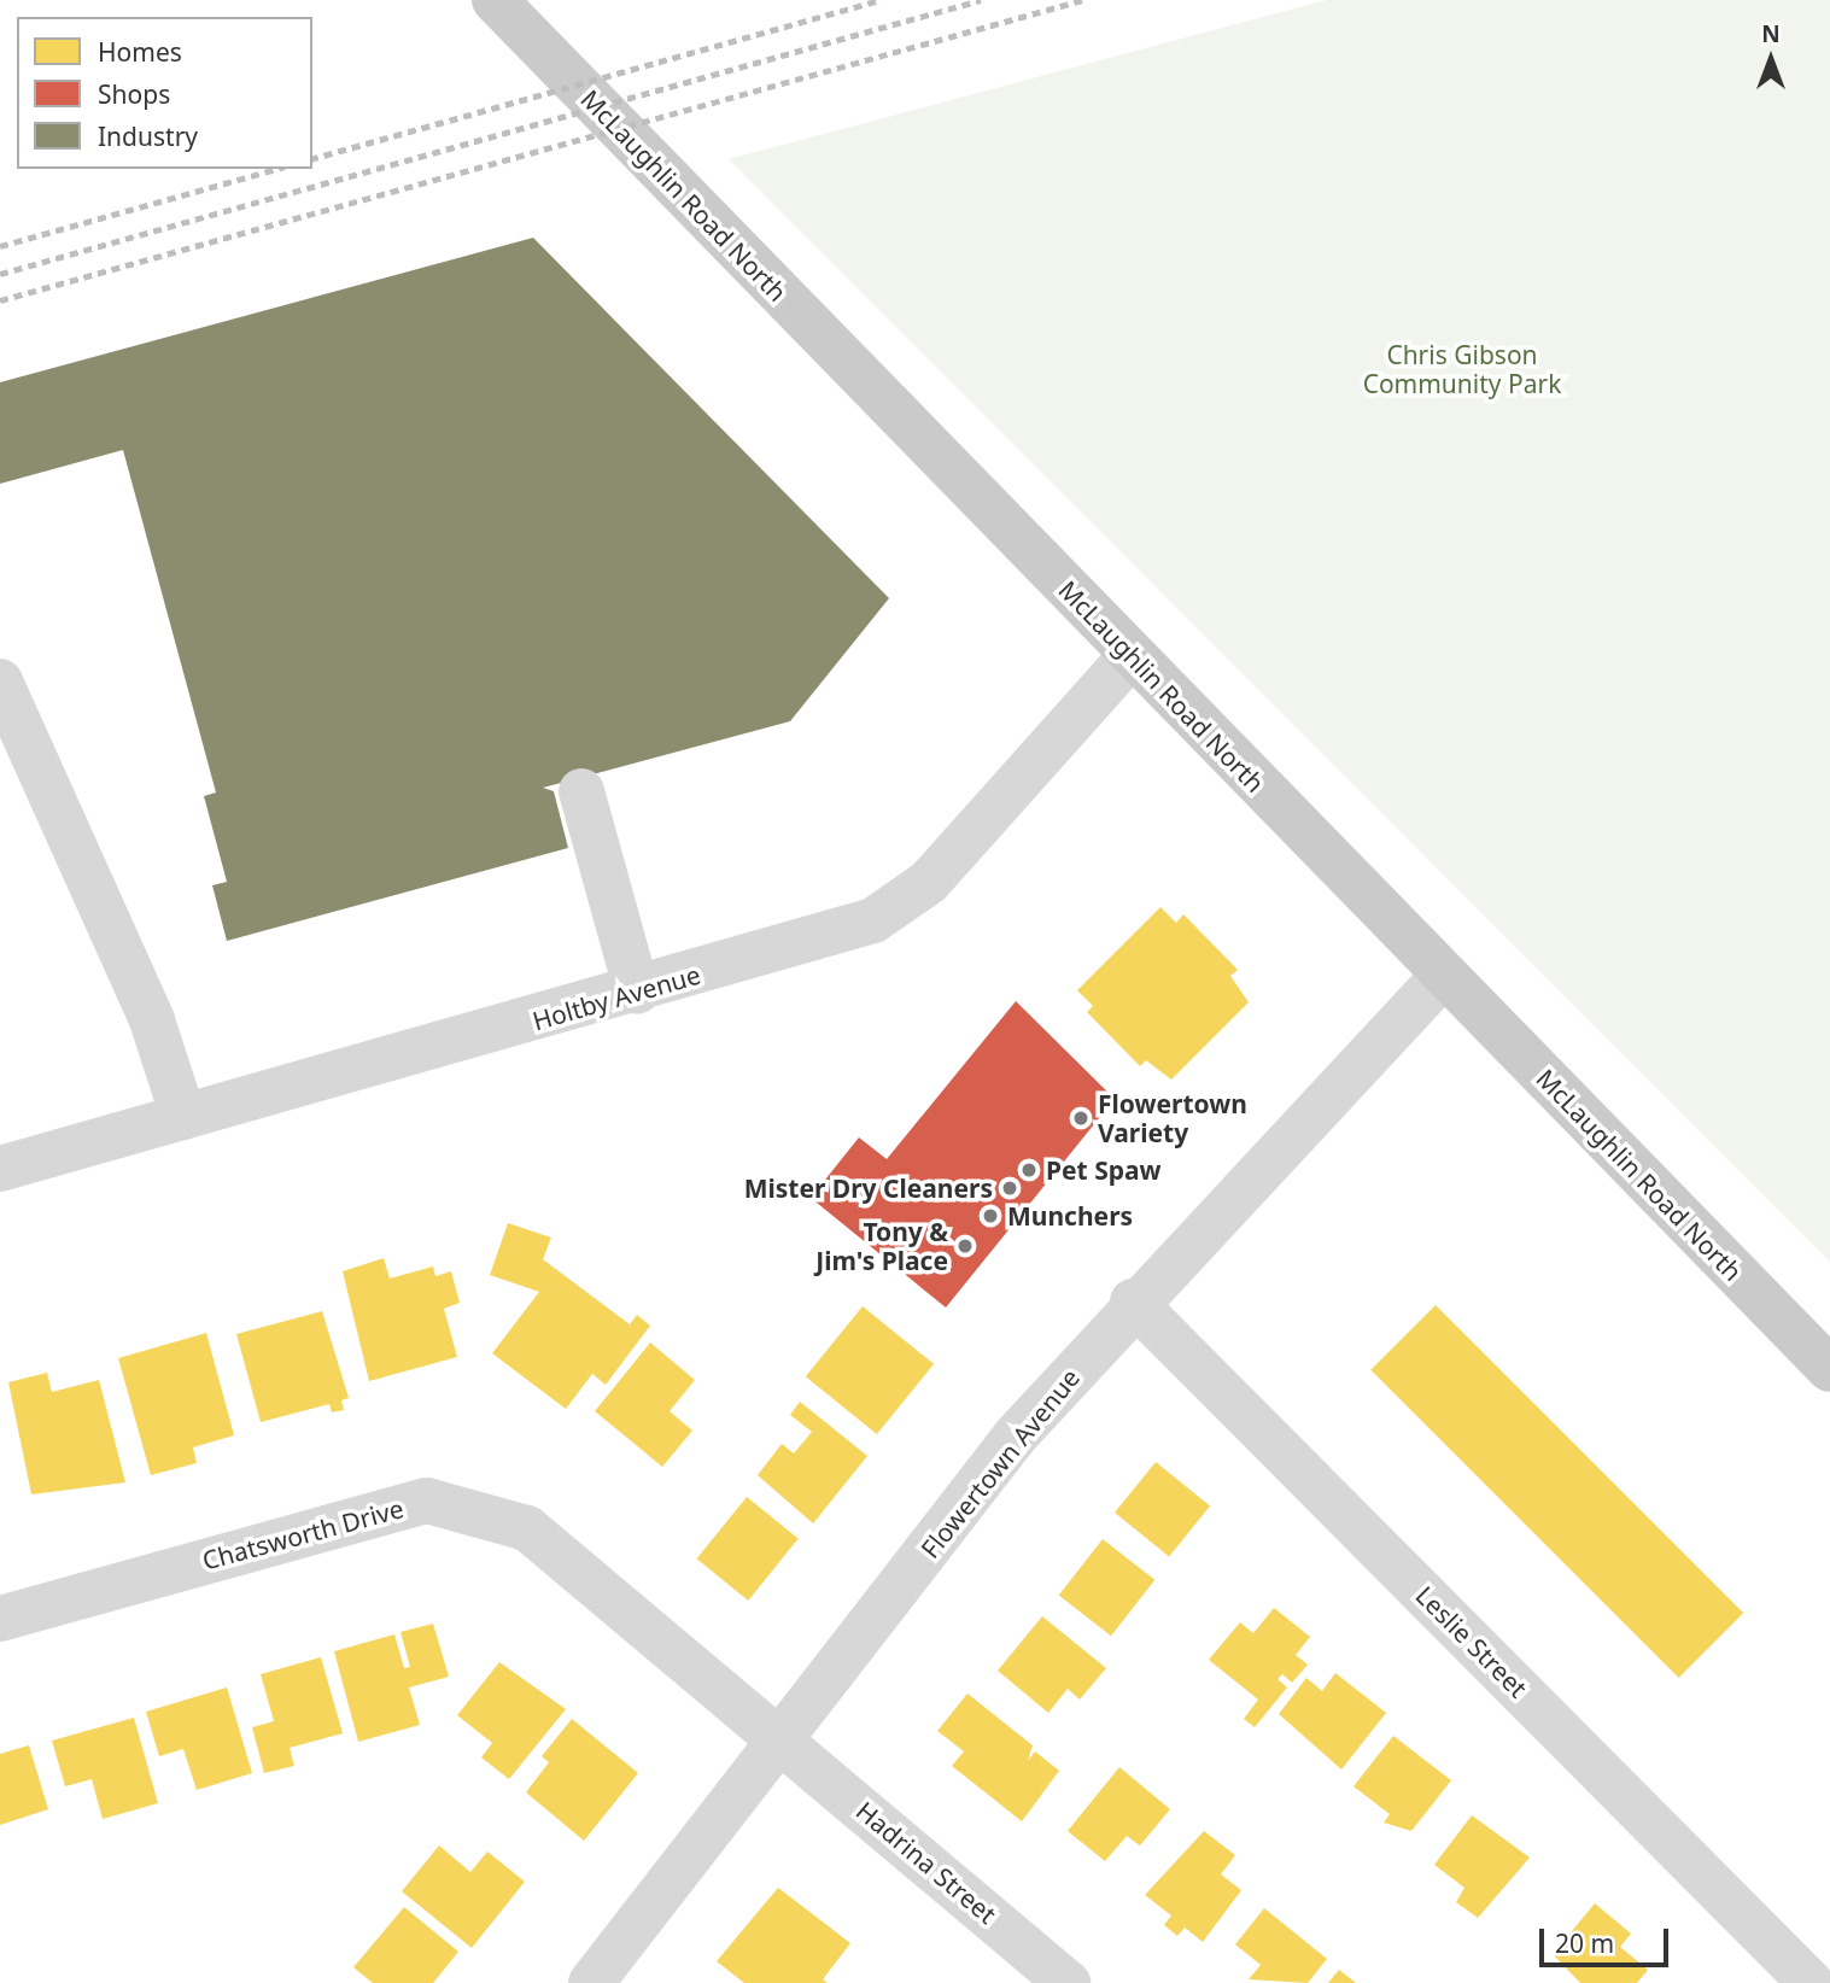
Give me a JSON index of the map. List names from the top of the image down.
{
  "streets": {
    "main road": ["McLaughlin Road North"],
    "street": [
      "Holtby Avenue",
      "Flowertown Avenue",
      "Chatsworth Drive",
      "Leslie Street",
      "Hadrina Street"
    ]
  },
  "crossings": [
    ["McLaughlin Road North", "Holtby Avenue"],
    ["McLaughlin Road North", "Flowertown Avenue"],
    ["Flowertown Avenue", "Chatsworth Drive"],
    ["Flowertown Avenue", "Leslie Street"],
    ["Flowertown Avenue", "Hadrina Street"],
    ["Chatsworth Drive", "Hadrina Street"]
  ],
  "parks": ["Chris Gibson Community Park"],
  "places": [
    "Flowertown Variety",
    "Pet Spaw",
    "Mister Dry Cleaners",
    "Munchers",
    "Tony & Jim's Place"
  ],
  "legend": ["Homes", "Shops", "Industry"],
  "scale_bar": "20 m",
  "north": "top"
}
